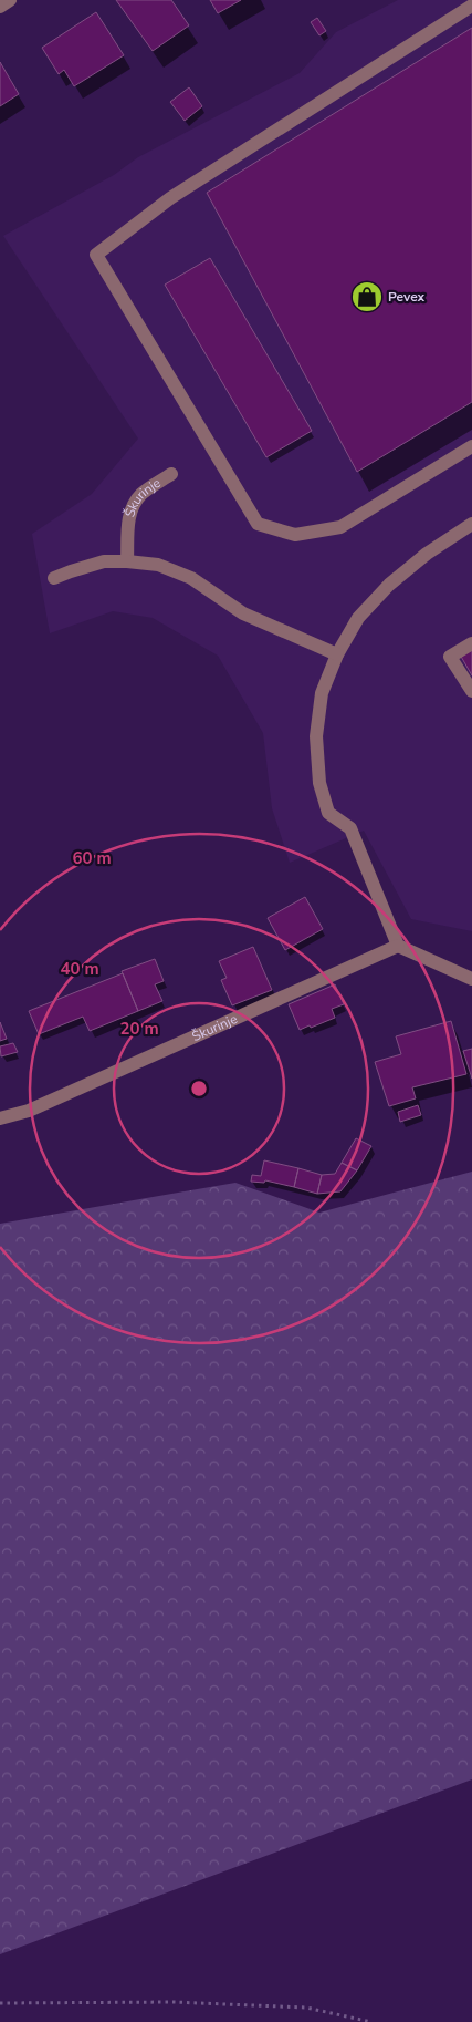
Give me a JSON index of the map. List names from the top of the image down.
{
  "streets": {
    "street": ["Škurinje"]
  },
  "places": {
    "shop": ["Pevex"]
  },
  "rings": ["60 m", "40 m", "20 m"]
}
